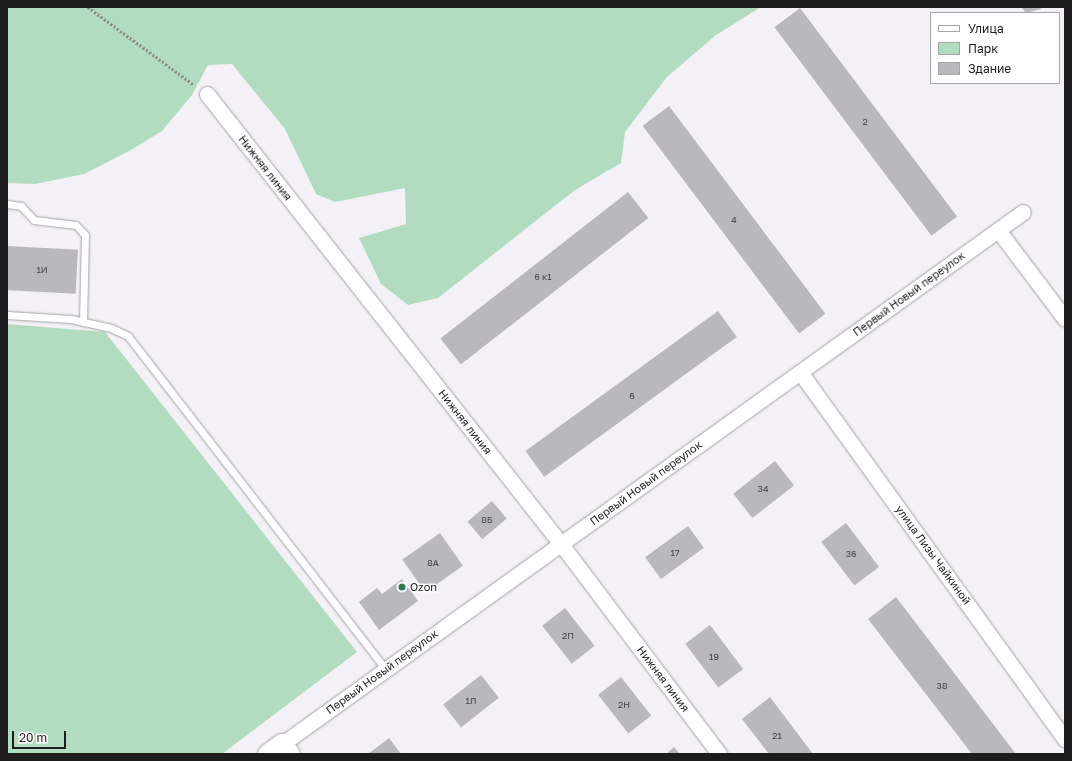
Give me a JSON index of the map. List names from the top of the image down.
{
  "streets": {
    "street": ["Нижняя линия", "Первый Новый переулок", "улица Лизы Чайкиной"]
  },
  "crossings": [
    ["Нижняя линия", "Первый Новый переулок"],
    ["Первый Новый переулок", "улица Лизы Чайкиной"]
  ],
  "places": ["Ozon"],
  "house_numbers": [
    "2",
    "4",
    "1И",
    "6 к1",
    "6",
    "34",
    "8Б",
    "17",
    "36",
    "8А",
    "2П",
    "19",
    "38",
    "1Л",
    "2Н",
    "21"
  ],
  "legend": ["Улица", "Парк", "Здание"],
  "scale_bar": "20 m"
}
